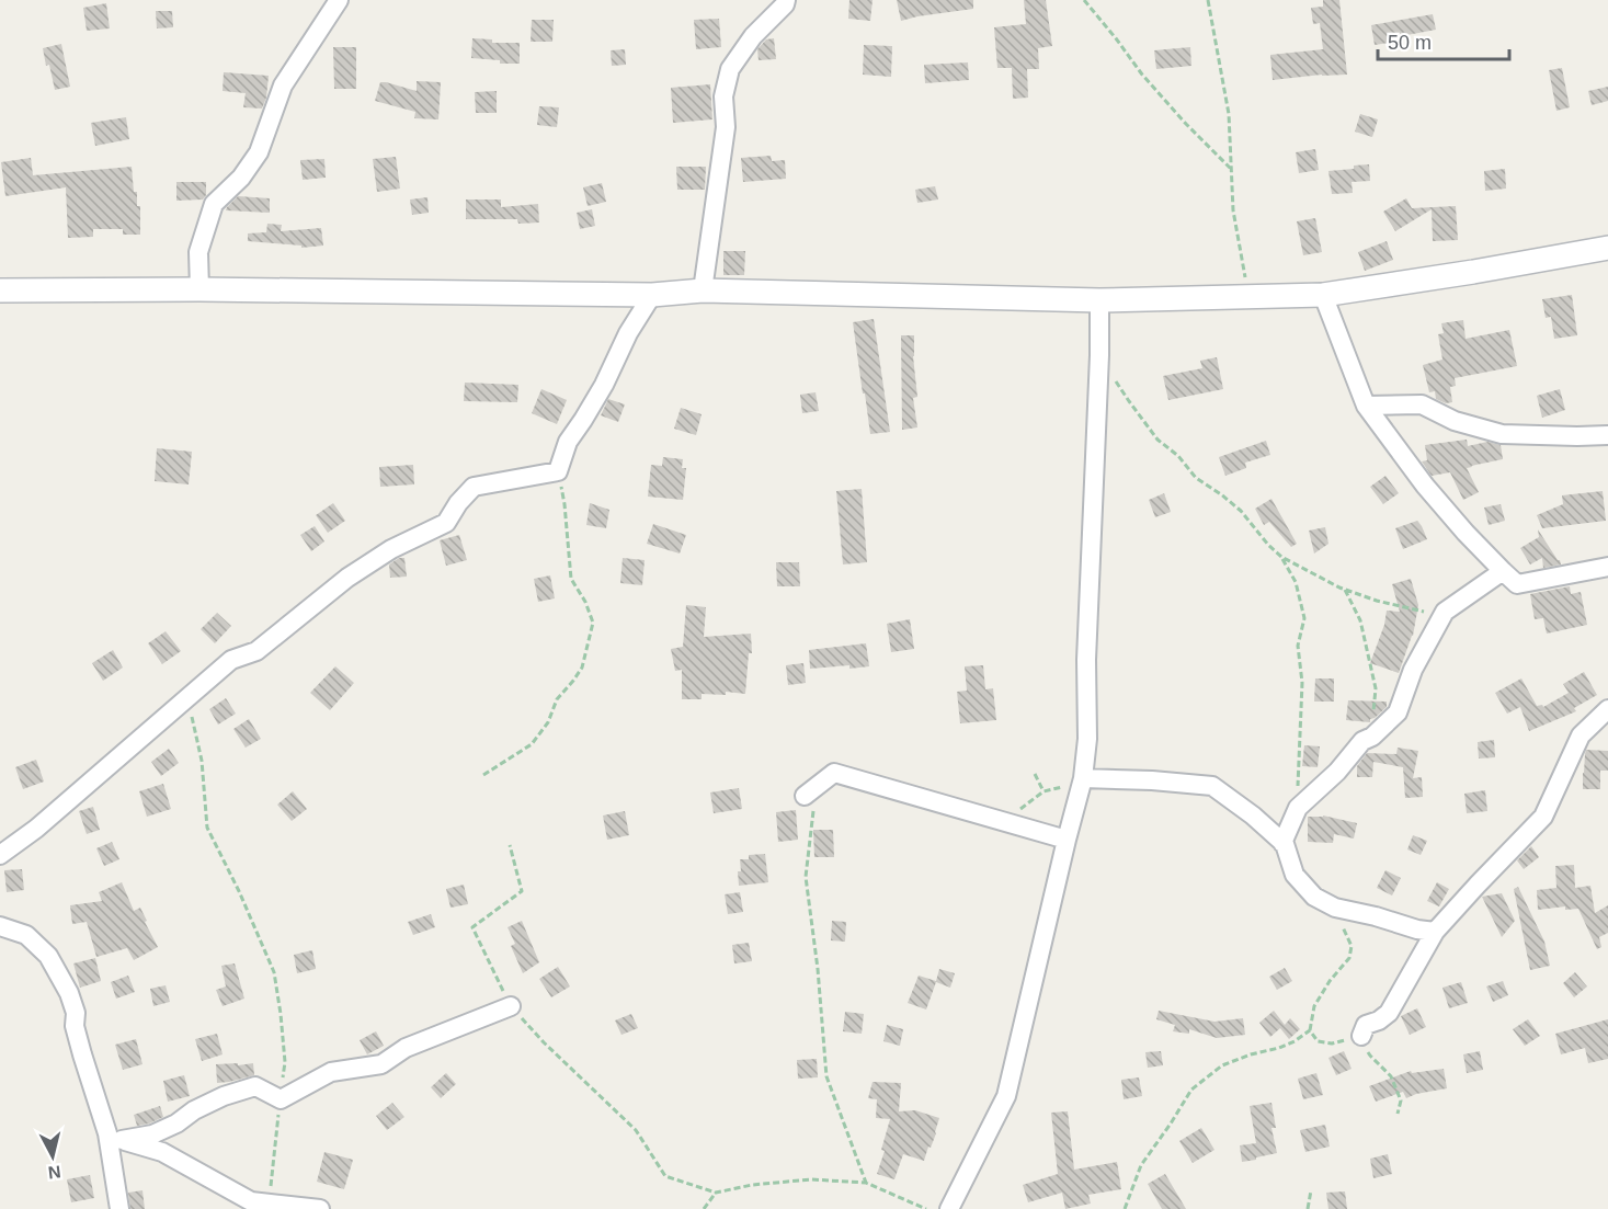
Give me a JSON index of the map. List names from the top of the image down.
{
  "scale_bar": "50 m",
  "north": "bottom"
}
